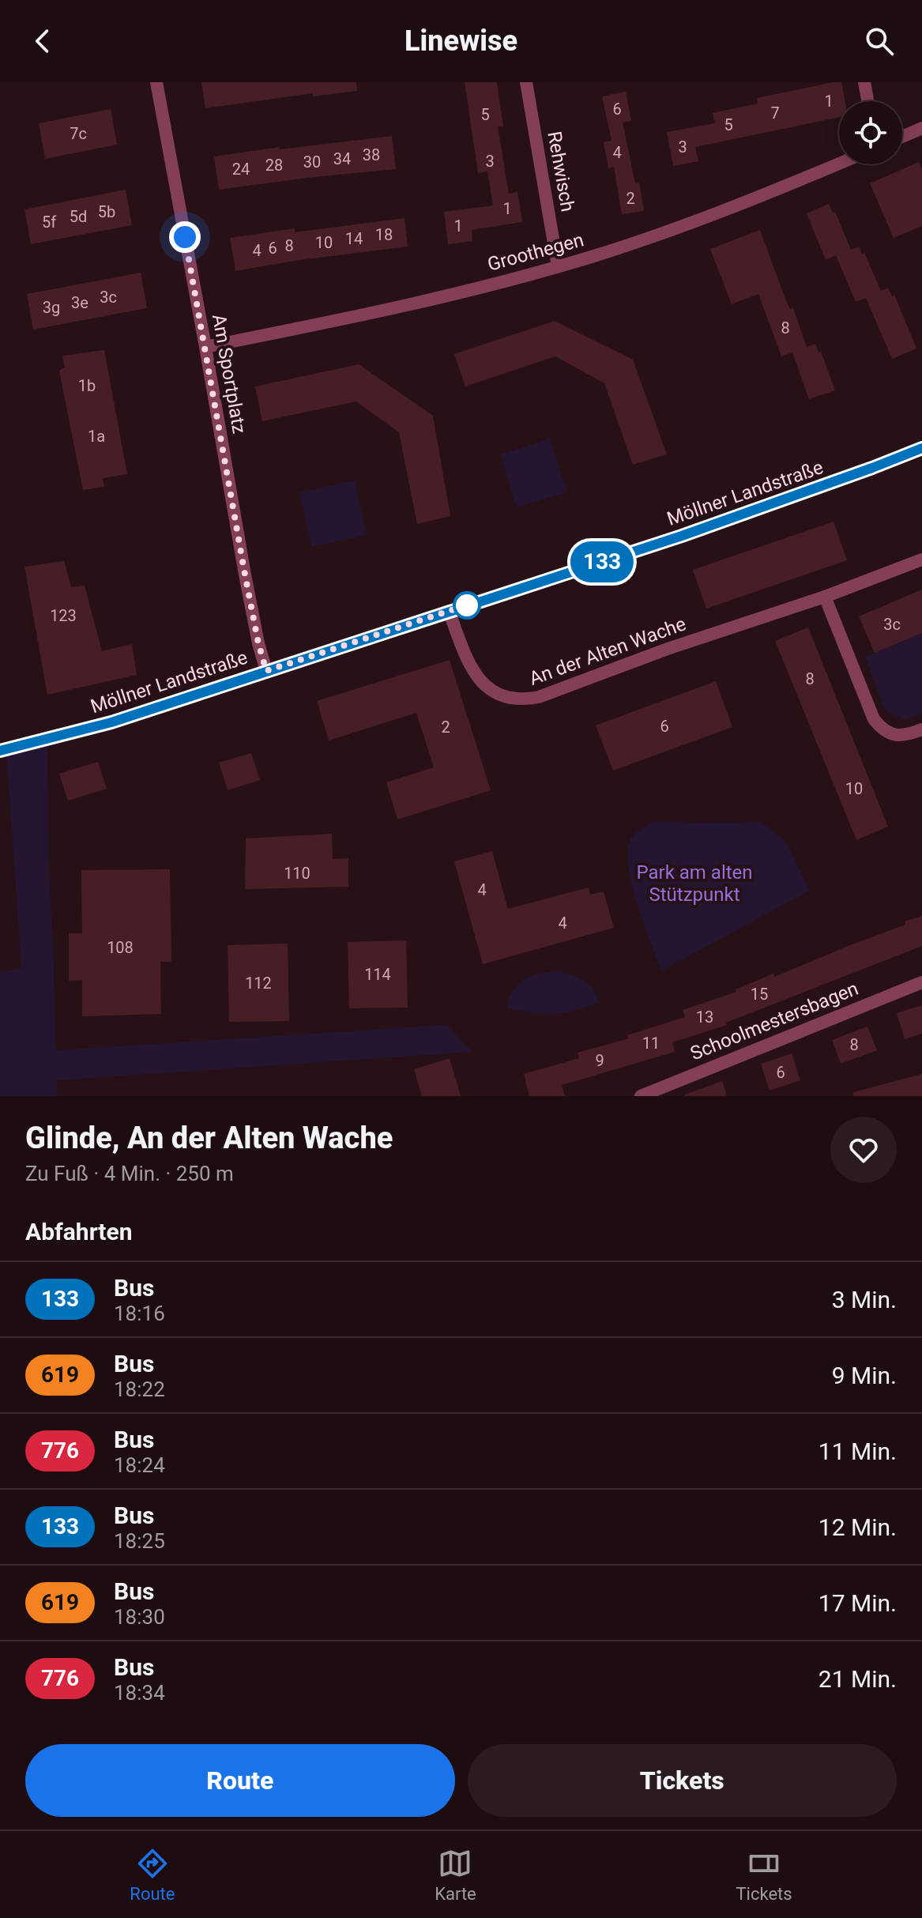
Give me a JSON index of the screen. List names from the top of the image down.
{
  "streets": {
    "main road": ["Möllner Landstraße"],
    "street": [
      "Rehwisch",
      "Groothegen",
      "Am Sportplatz",
      "An der Alten Wache",
      "Schoolmestersbagen"
    ]
  },
  "crossings": [
    ["Rehwisch", "Groothegen"],
    ["Groothegen", "Am Sportplatz"],
    ["Am Sportplatz", "Möllner Landstraße"],
    ["Möllner Landstraße", "An der Alten Wache"]
  ],
  "parks": ["Park am alten Stützpunkt"],
  "lines": ["bus line 133"],
  "house_numbers": [
    "1",
    "6",
    "7",
    "5",
    "5",
    "7c",
    "3",
    "4",
    "38",
    "34",
    "3",
    "30",
    "28",
    "24",
    "2",
    "1",
    "5b",
    "5d",
    "5f",
    "1",
    "18",
    "14",
    "10",
    "8",
    "6",
    "4",
    "3c",
    "3e",
    "3g",
    "8",
    "1b",
    "1a",
    "123",
    "3c",
    "8",
    "6",
    "2",
    "10",
    "110",
    "4",
    "4",
    "108",
    "114",
    "112",
    "15",
    "13",
    "11",
    "8",
    "9",
    "6"
  ],
  "page": {
    "header": "Linewise",
    "on_map": "133",
    "heading": [
      ["Glinde, An der Alten Wache", "Zu Fuß · 4 Min. · 250 m"],
      "Abfahrten"
    ],
    "list": [
      {
        "mark": "133",
        "name": "Bus",
        "note": "18:16",
        "value": "3 Min."
      },
      {
        "mark": "619",
        "name": "Bus",
        "note": "18:22",
        "value": "9 Min."
      },
      {
        "mark": "776",
        "name": "Bus",
        "note": "18:24",
        "value": "11 Min."
      },
      {
        "mark": "133",
        "name": "Bus",
        "note": "18:25",
        "value": "12 Min."
      },
      {
        "mark": "619",
        "name": "Bus",
        "note": "18:30",
        "value": "17 Min."
      },
      {
        "mark": "776",
        "name": "Bus",
        "note": "18:34",
        "value": "21 Min."
      }
    ],
    "buttons": ["Route", "Tickets"],
    "tabs": ["Route", "Karte", "Tickets"]
  }
}
